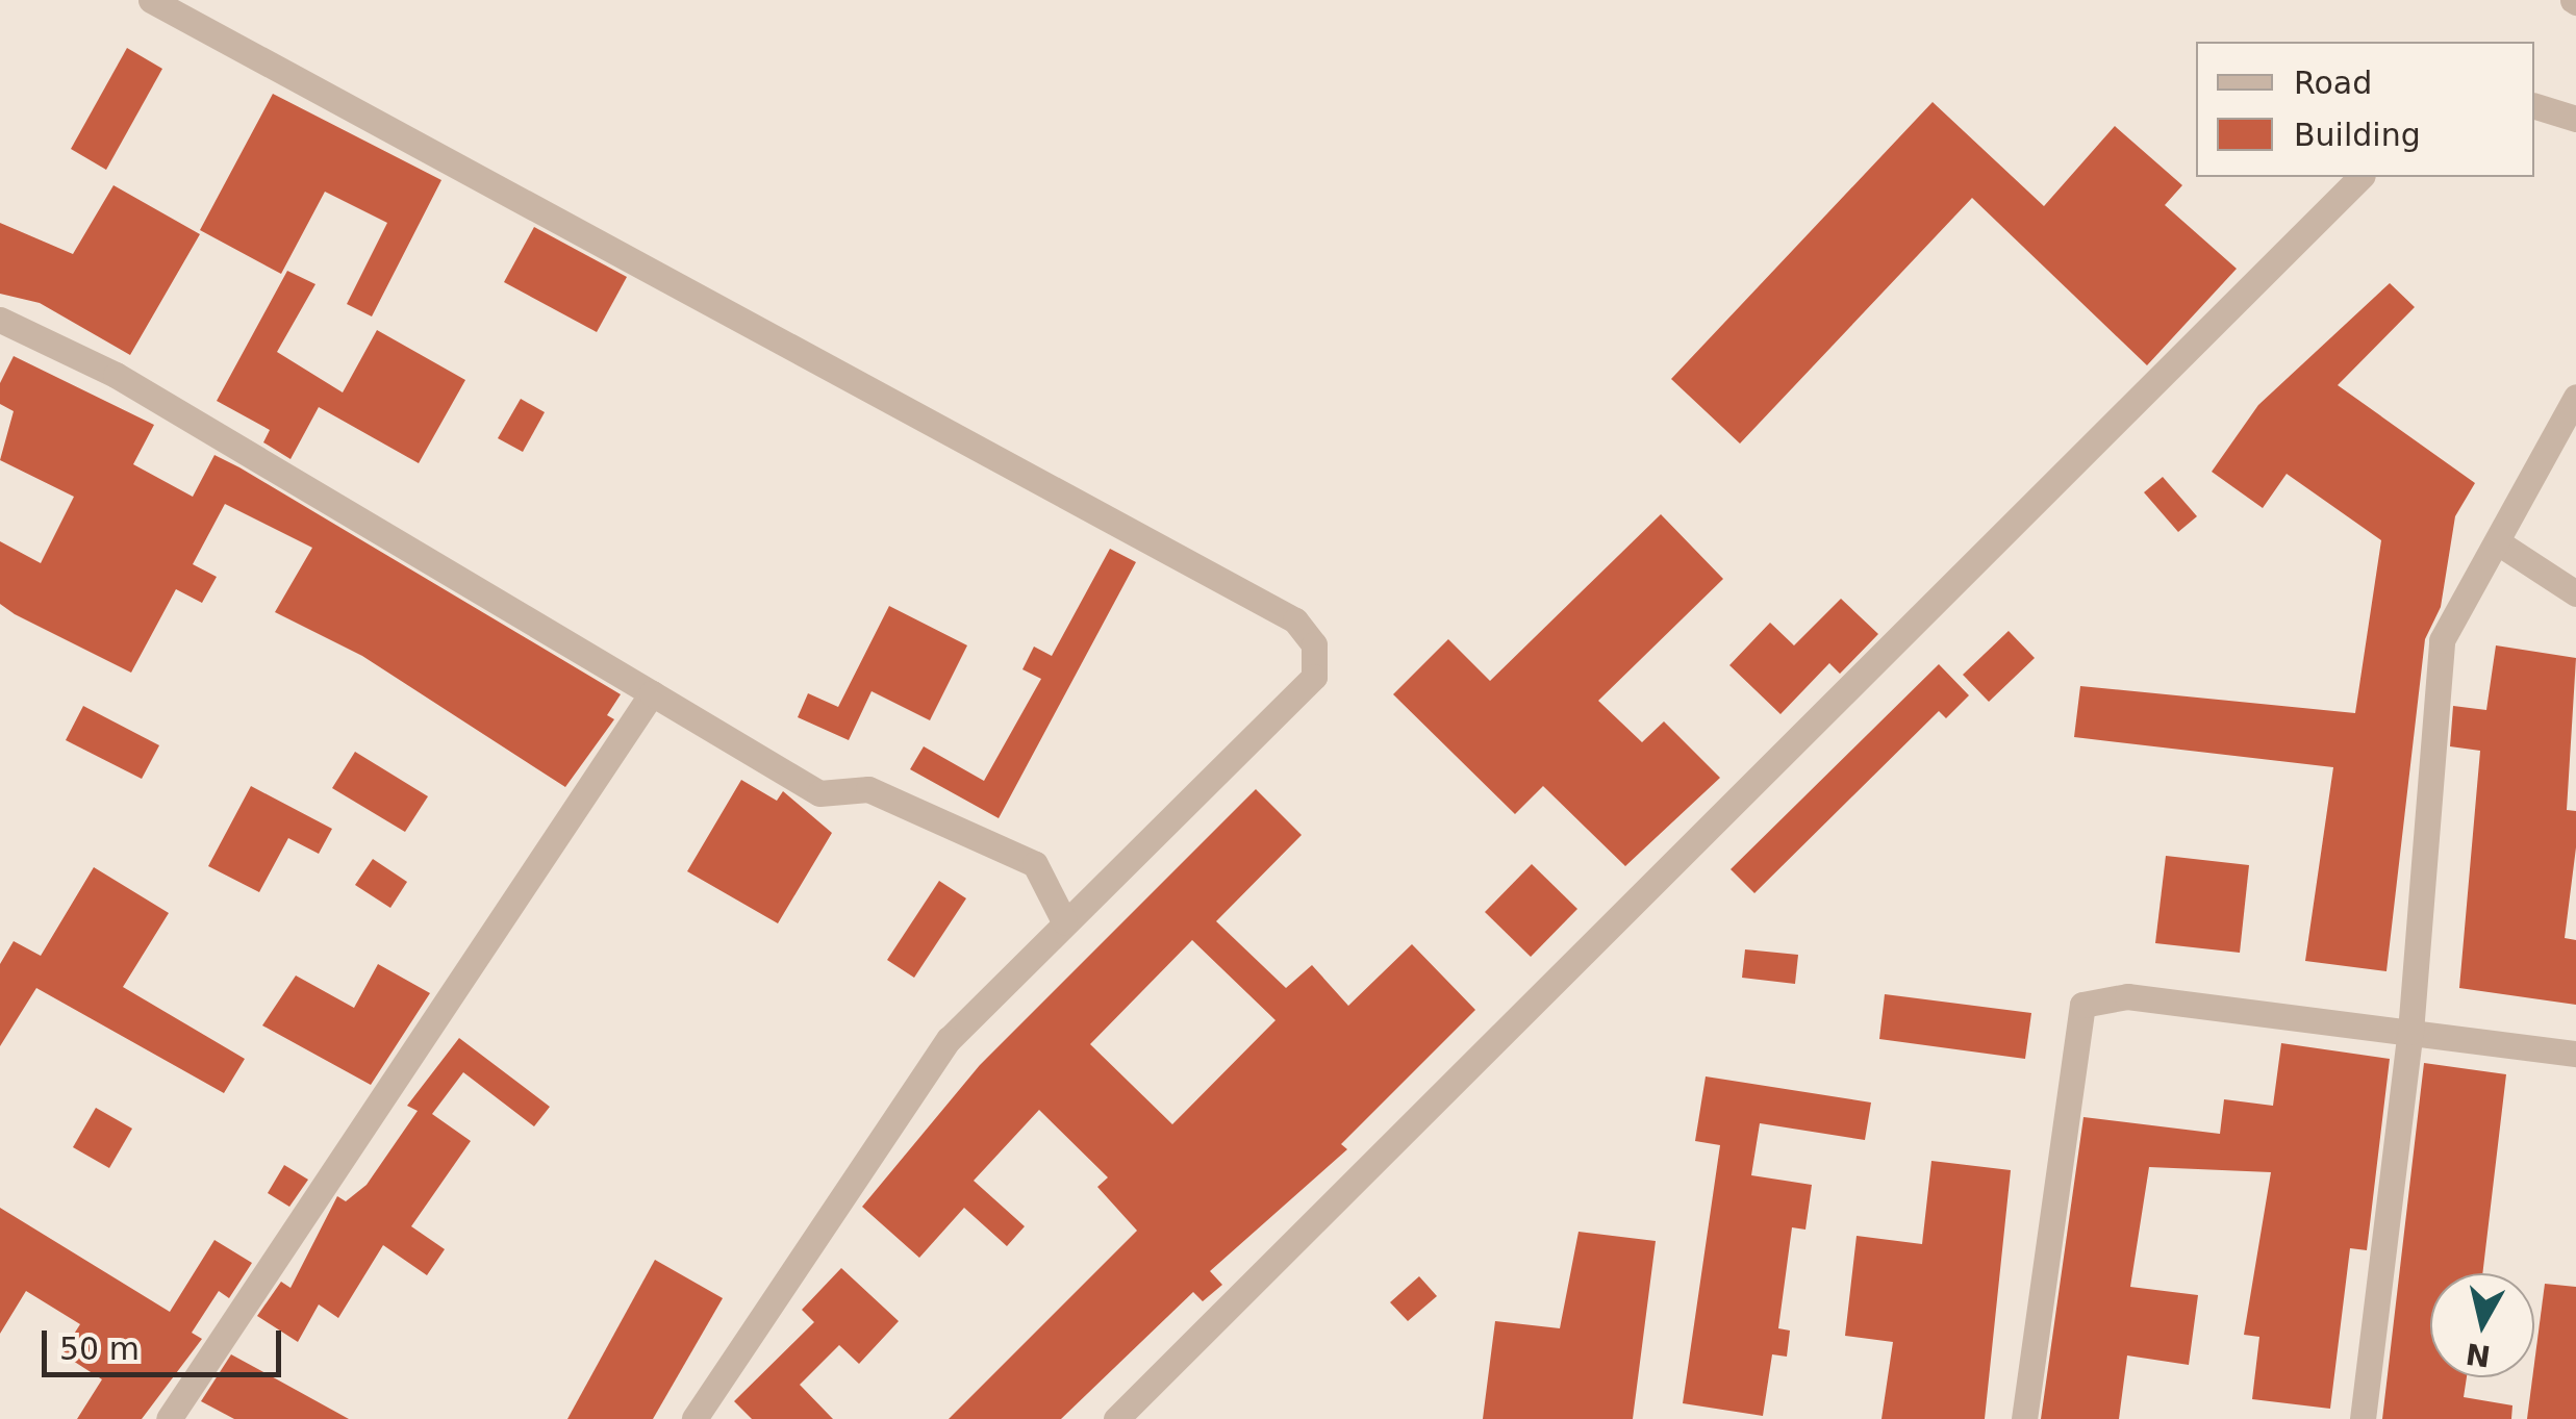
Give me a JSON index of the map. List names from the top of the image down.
{
  "legend": ["Road", "Building"],
  "scale_bar": "50 m",
  "north": "bottom"
}
